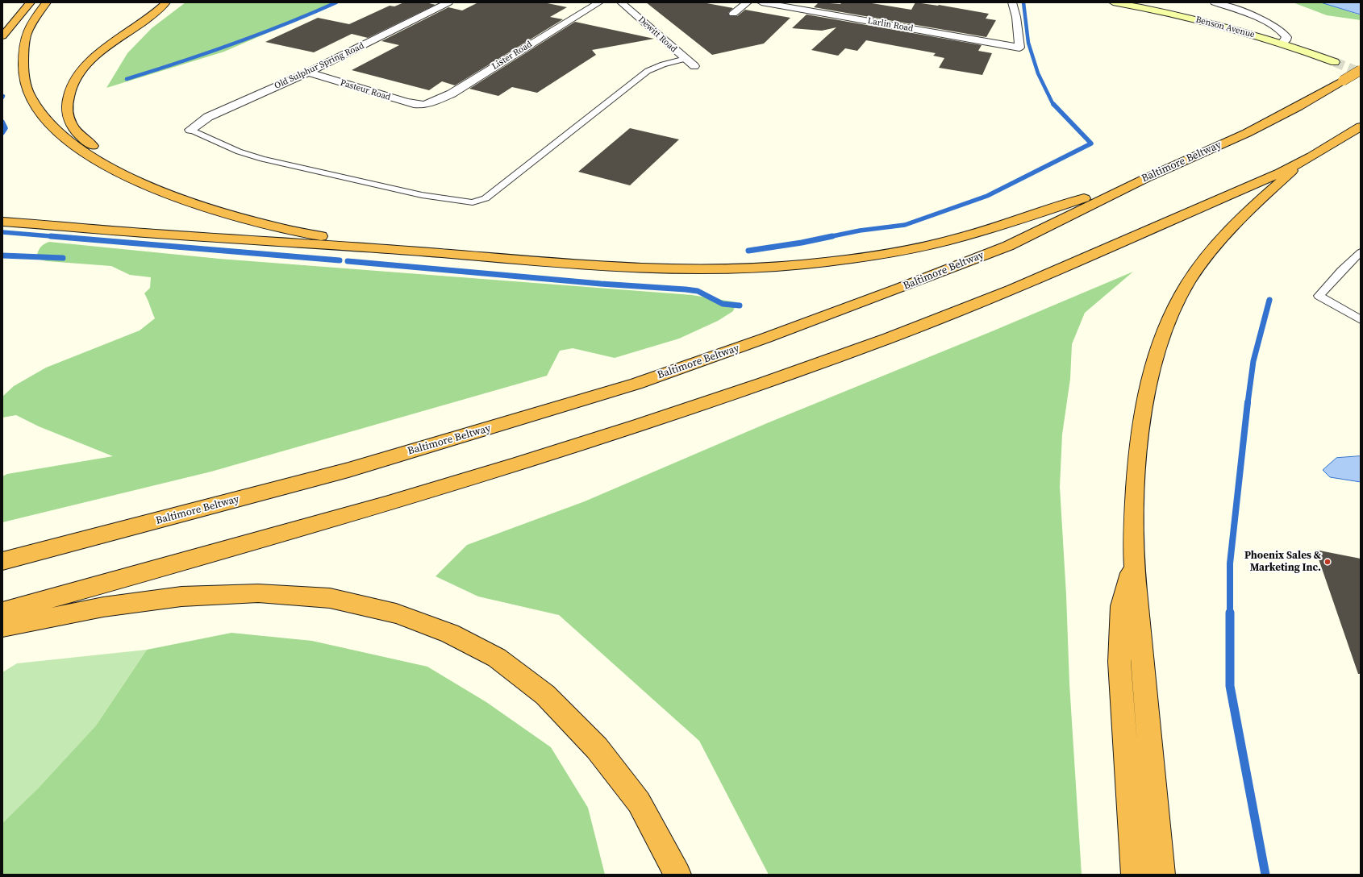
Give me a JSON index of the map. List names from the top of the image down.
{
  "streets": {
    "highway": ["Baltimore Beltway"],
    "street": [
      "Larlin Road",
      "Benson Avenue",
      "Dewitt Road",
      "Lister Road",
      "Old Sulphur Spring Road",
      "Pasteur Road"
    ]
  },
  "crossings": [
    ["Lister Road", "Pasteur Road"],
    ["Old Sulphur Spring Road", "Pasteur Road"]
  ],
  "places": ["Phoenix Sales & Marketing Inc."]
}
